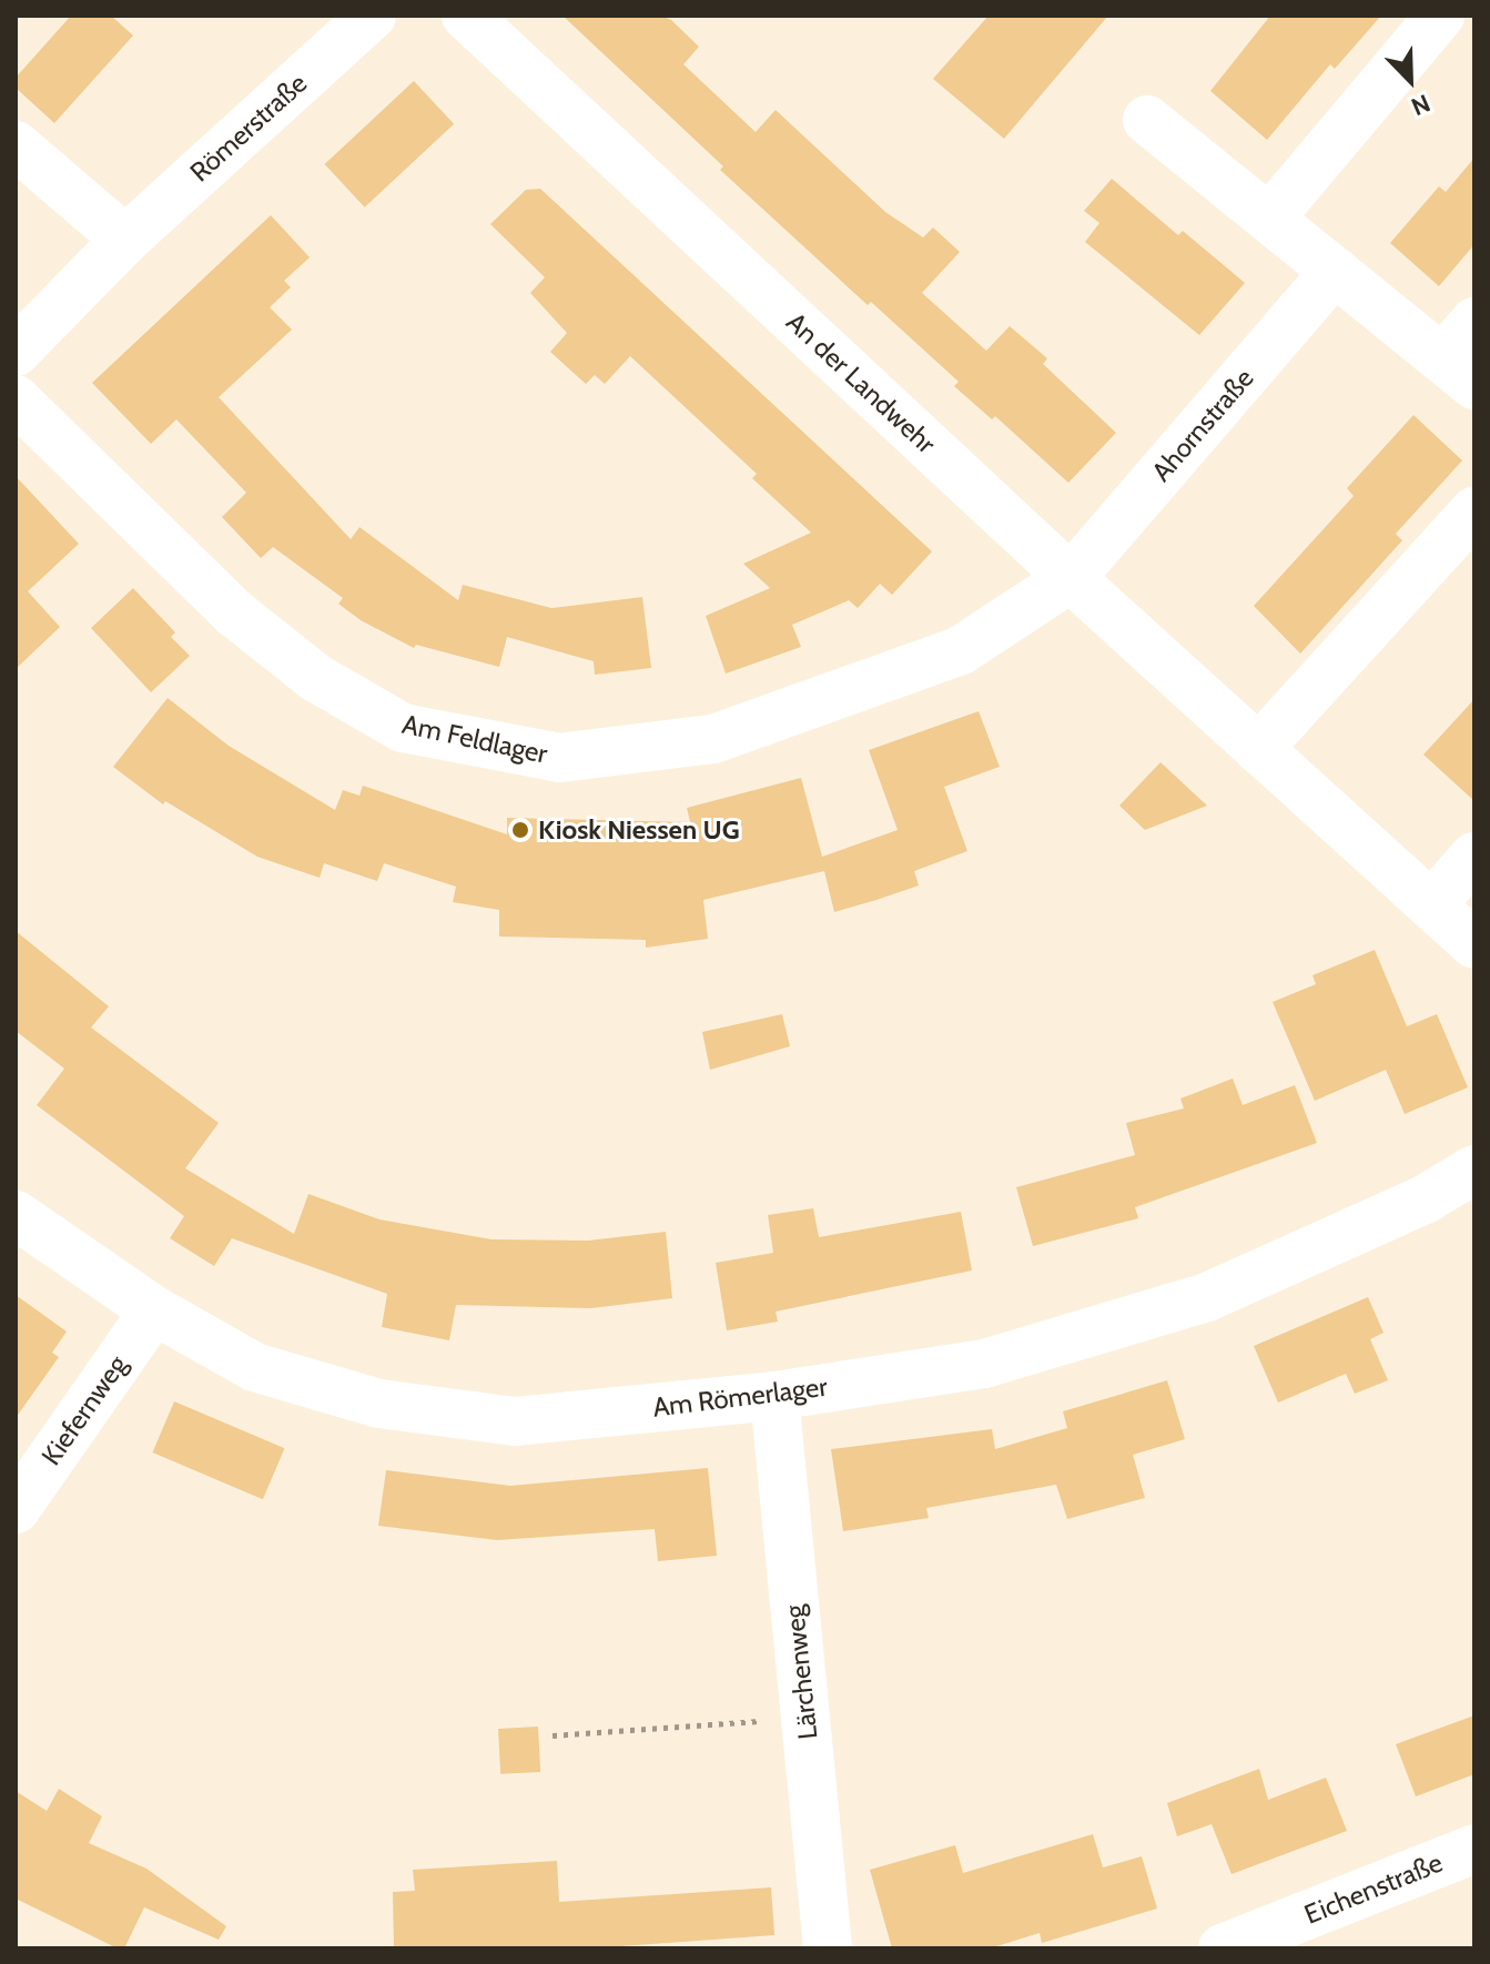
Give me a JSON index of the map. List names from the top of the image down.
{
  "streets": {
    "street": [
      "Römerstraße",
      "An der Landwehr",
      "Ahornstraße",
      "Am Feldlager",
      "Am Römerlager",
      "Kiefernweg",
      "Lärchenweg",
      "Eichenstraße"
    ]
  },
  "crossings": [
    ["An der Landwehr", "Ahornstraße"],
    ["An der Landwehr", "Am Feldlager"],
    ["Ahornstraße", "Am Feldlager"],
    ["Am Römerlager", "Kiefernweg"],
    ["Am Römerlager", "Lärchenweg"]
  ],
  "places": ["Kiosk Niessen UG"],
  "north": "bottom right"
}
